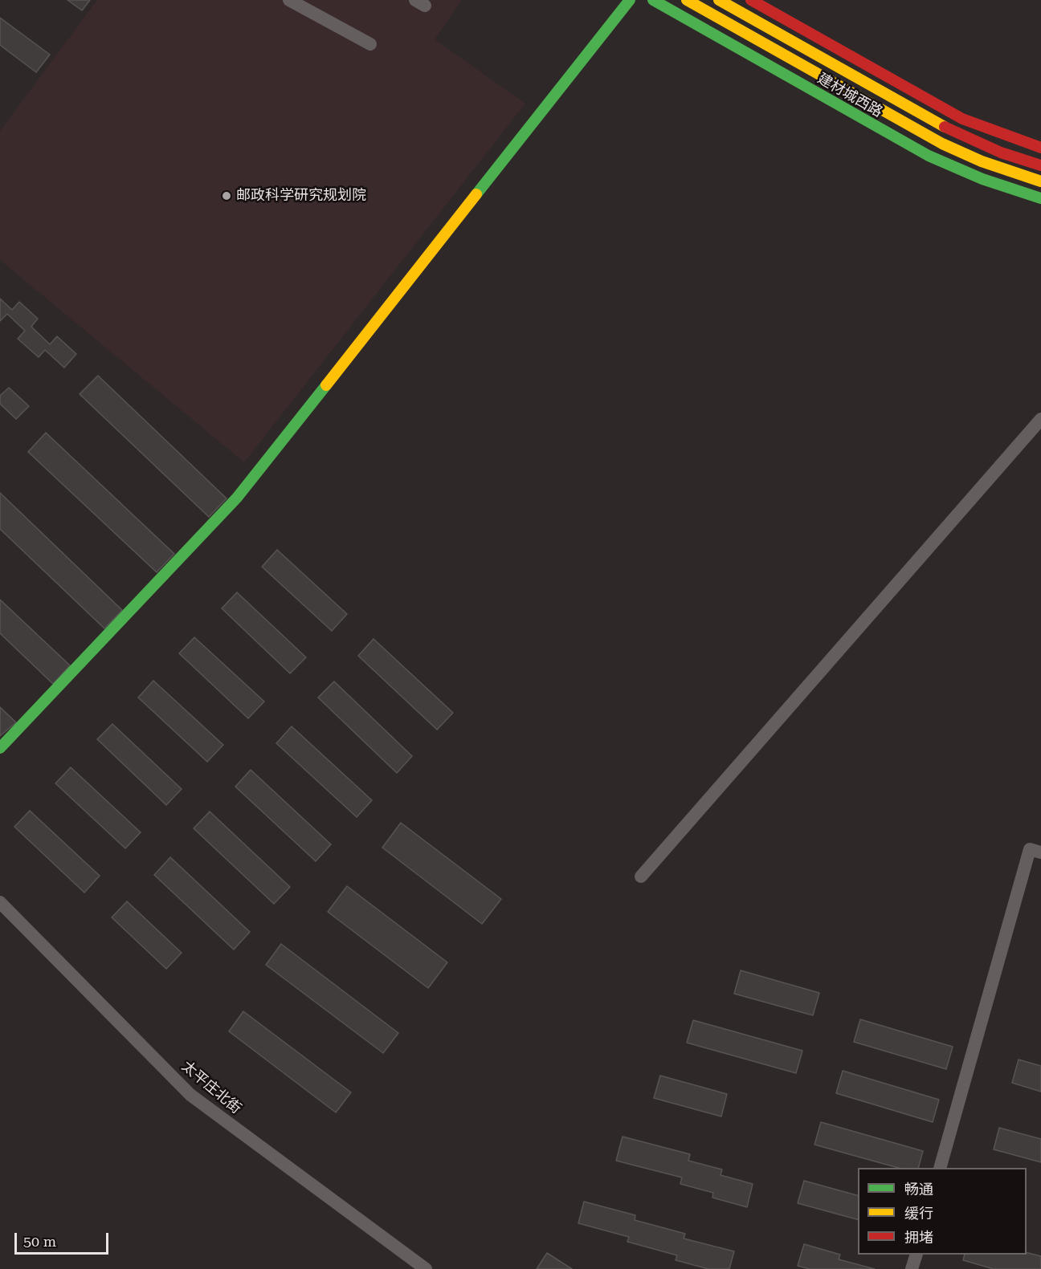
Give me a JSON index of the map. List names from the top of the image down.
{
  "streets": {
    "street": ["建材城西路", "太平庄北街"]
  },
  "places": ["邮政科学研究规划院"],
  "legend": ["畅通", "缓行", "拥堵"],
  "scale_bar": "50 m"
}
